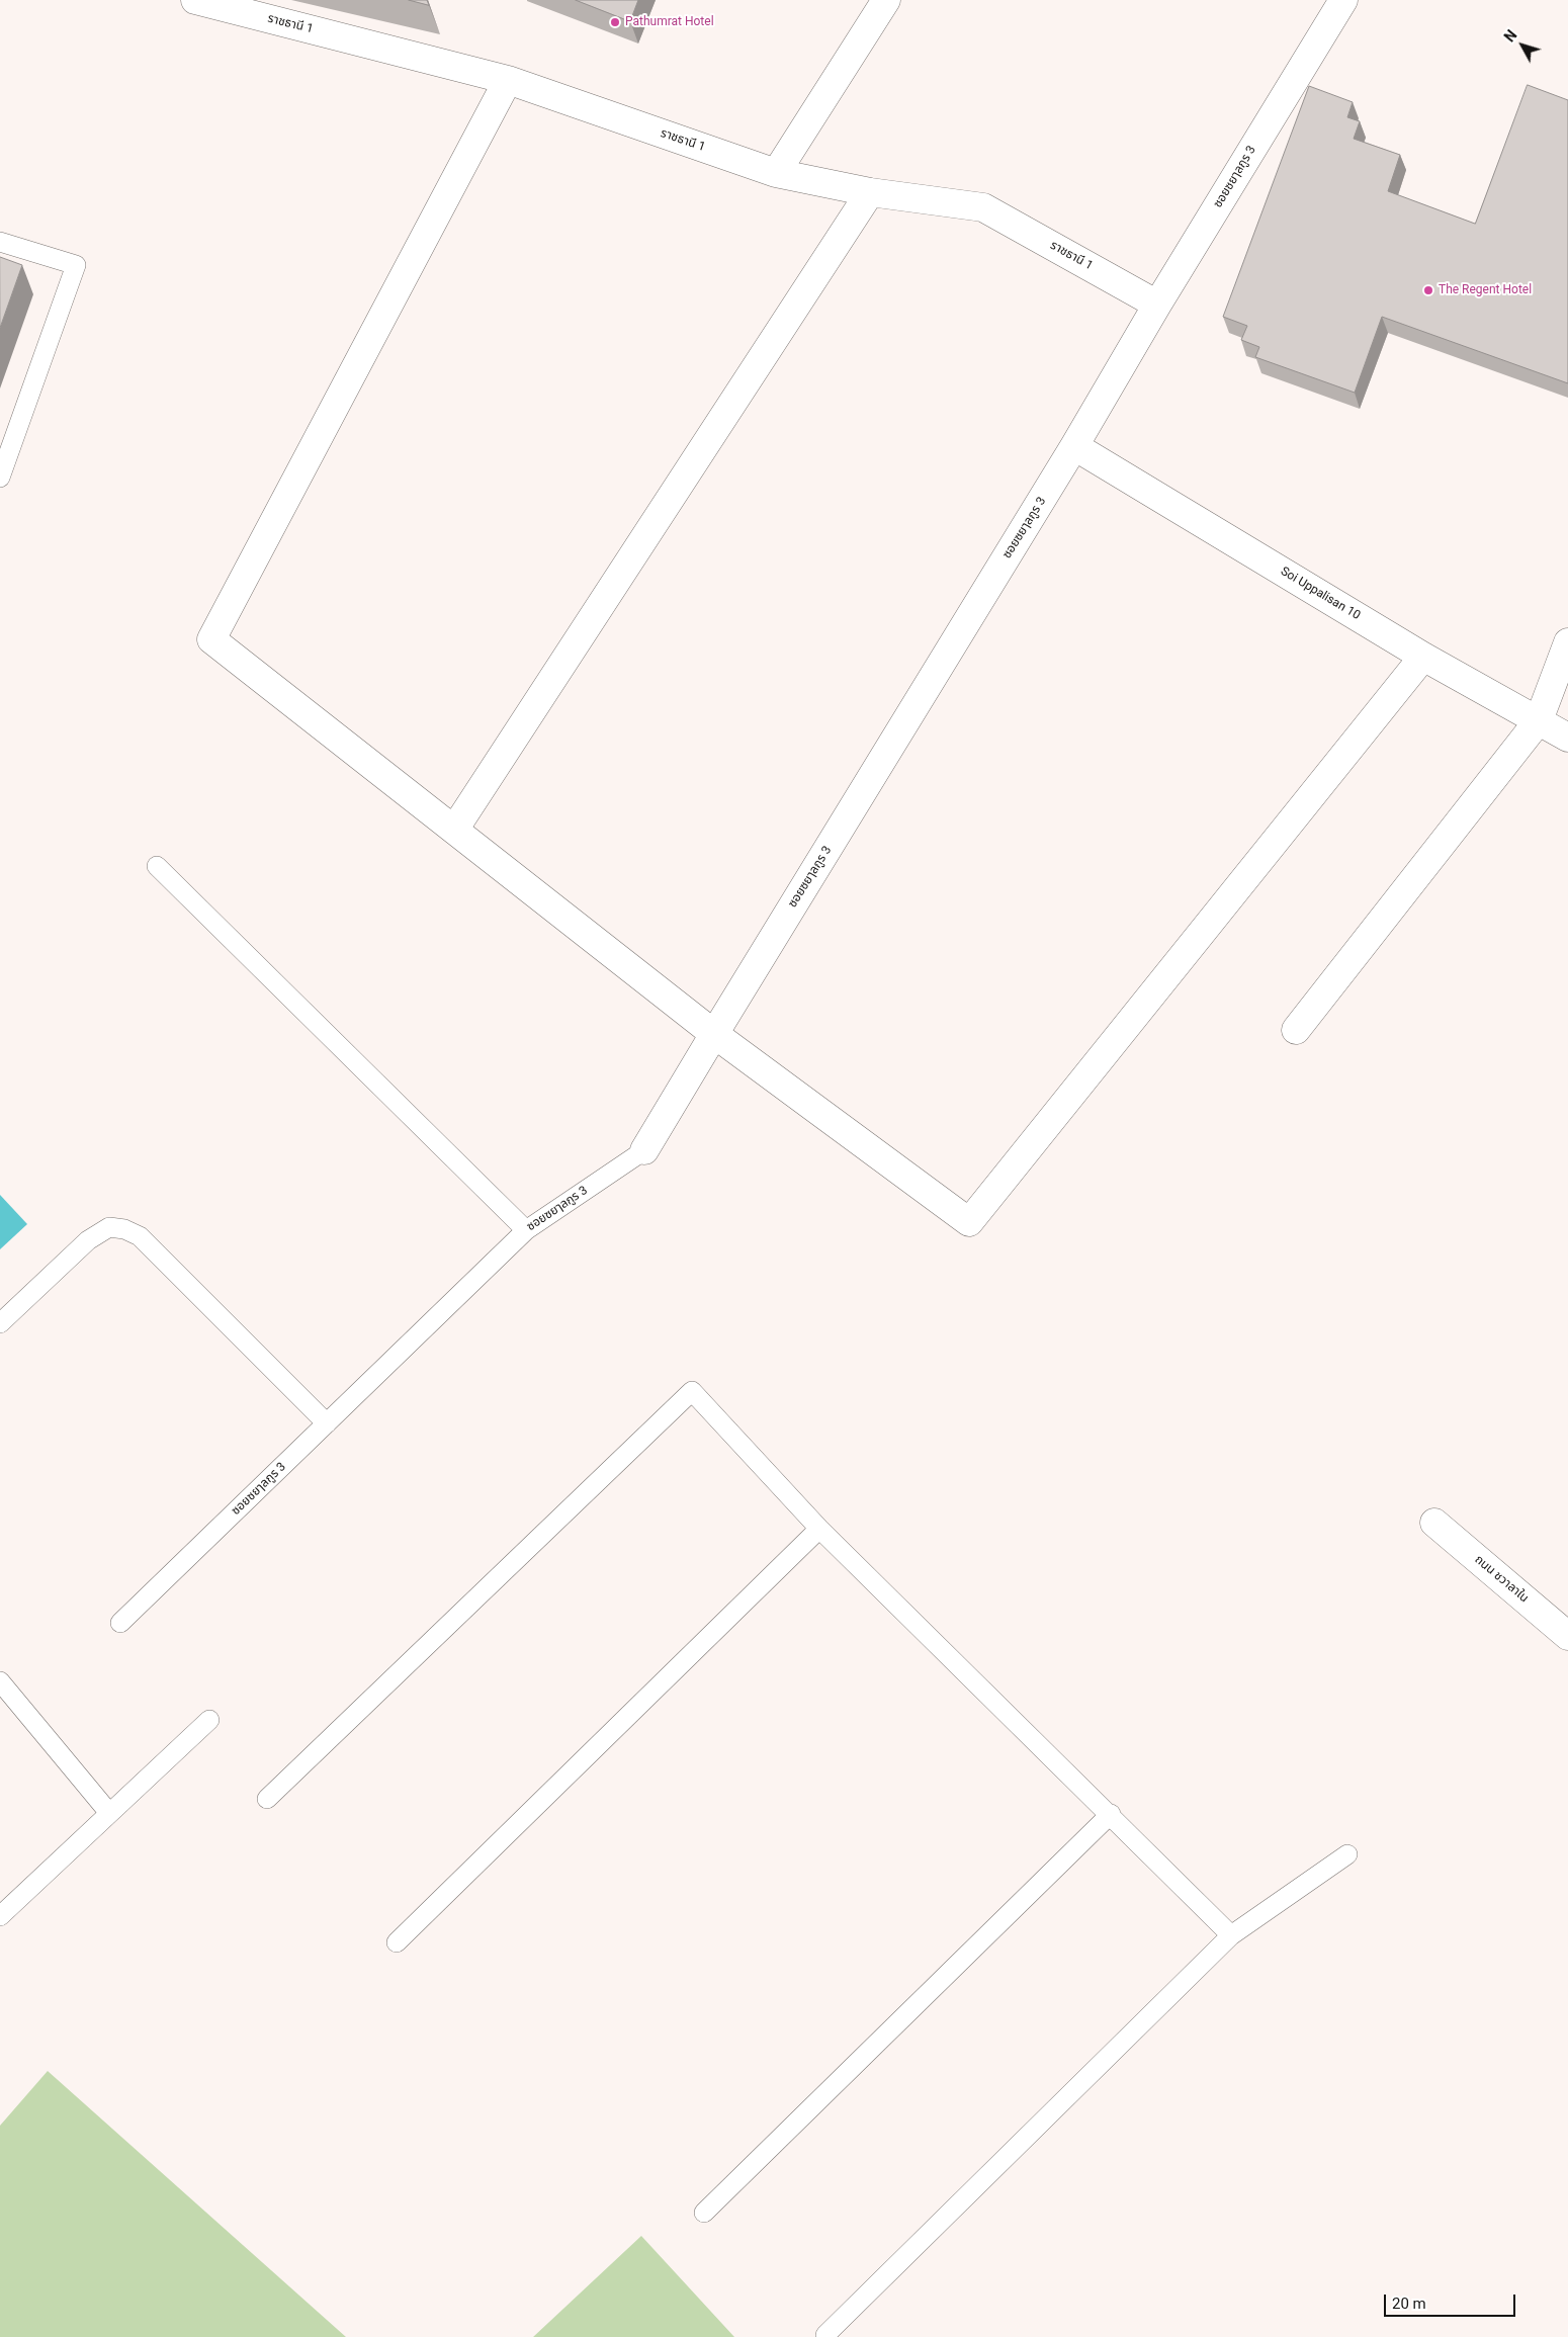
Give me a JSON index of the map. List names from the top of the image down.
{
  "streets": {
    "street": [
      "ราชธานี 1",
      "ซอยซยๅลกูร 3",
      "Soi Uppalisan 10",
      "ถนน ชวาลาใน"
    ]
  },
  "crossings": [
    ["ราชธานี 1", "ซอยซยๅลกูร 3"],
    ["ซอยซยๅลกูร 3", "Soi Uppalisan 10"]
  ],
  "places": ["Pathumrat Hotel", "The Regent Hotel"],
  "scale_bar": "20 m",
  "north": "top left"
}
